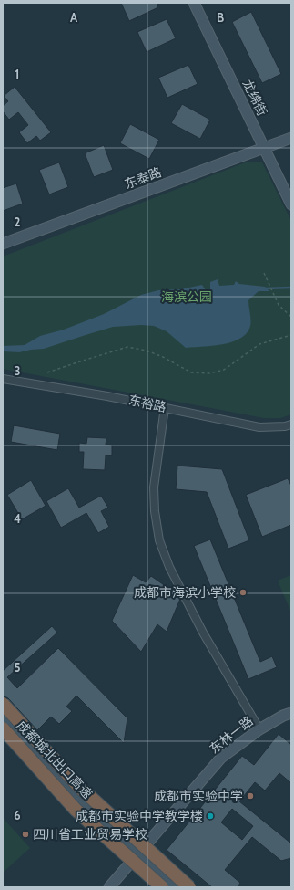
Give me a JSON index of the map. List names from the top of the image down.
{
  "streets": {
    "highway": ["成都城北出口高速"],
    "street": [
      "龙绵街",
      "东泰路",
      "东裕路",
      "东林一路"
    ]
  },
  "crossings": [
    ["龙绵街", "东泰路"]
  ],
  "parks": ["海滨公园"],
  "places": [
    "成都市海滨小学校",
    "成都市实验中学",
    "成都市实验中学教学楼",
    "四川省工业贸易学校"
  ],
  "grid": {
    "columns": ["A", "B"],
    "rows": [
      "1",
      "2",
      "3",
      "4",
      "5",
      "6"
    ]
  }
}
